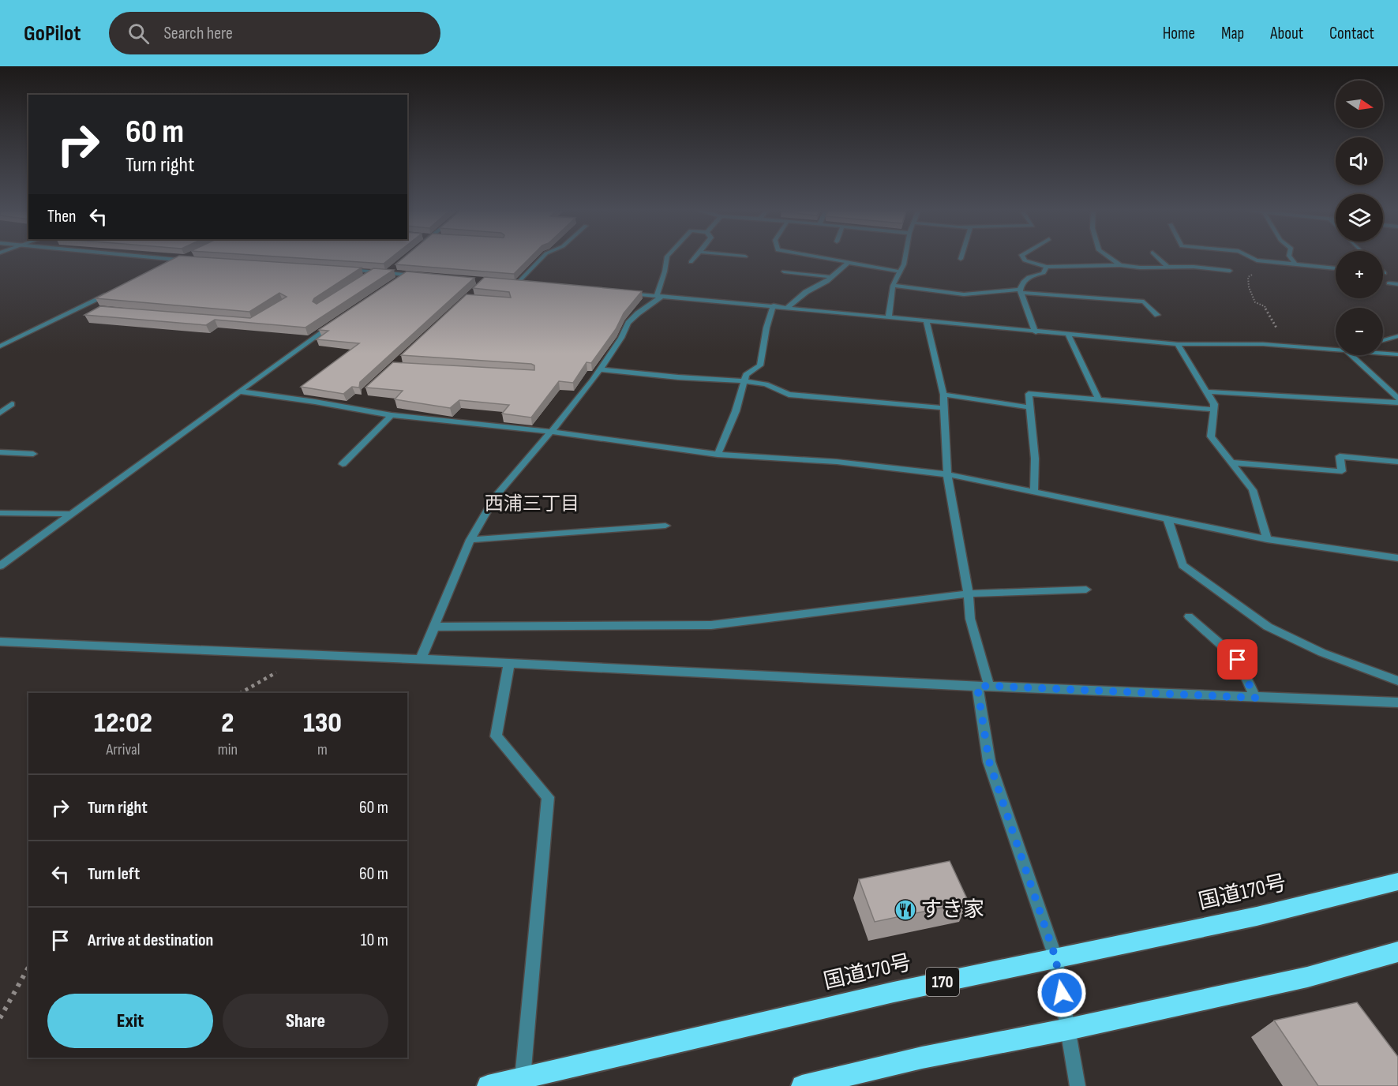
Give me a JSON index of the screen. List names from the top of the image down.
{
  "streets": {
    "highway": ["国道170号", "170"]
  },
  "districts": ["西浦三丁目"],
  "places": {
    "restaurant": ["すき家"]
  },
  "north": "right",
  "page": {
    "header": "GoPilot",
    "search": "Search here",
    "nav": [
      "Home",
      "Map",
      "About",
      "Contact"
    ],
    "map_buttons": ["+", "−"],
    "turn": ["60 m", "Turn right"],
    "then": "Then",
    "eta": [
      "12:02",
      "Arrival",
      "2",
      "min",
      "130",
      "m"
    ],
    "list": [
      {
        "name": "Turn right",
        "value": "60 m"
      },
      {
        "name": "Turn left",
        "value": "60 m"
      },
      {
        "name": "Arrive at destination",
        "value": "10 m"
      }
    ],
    "buttons": ["Exit", "Share"]
  }
}
